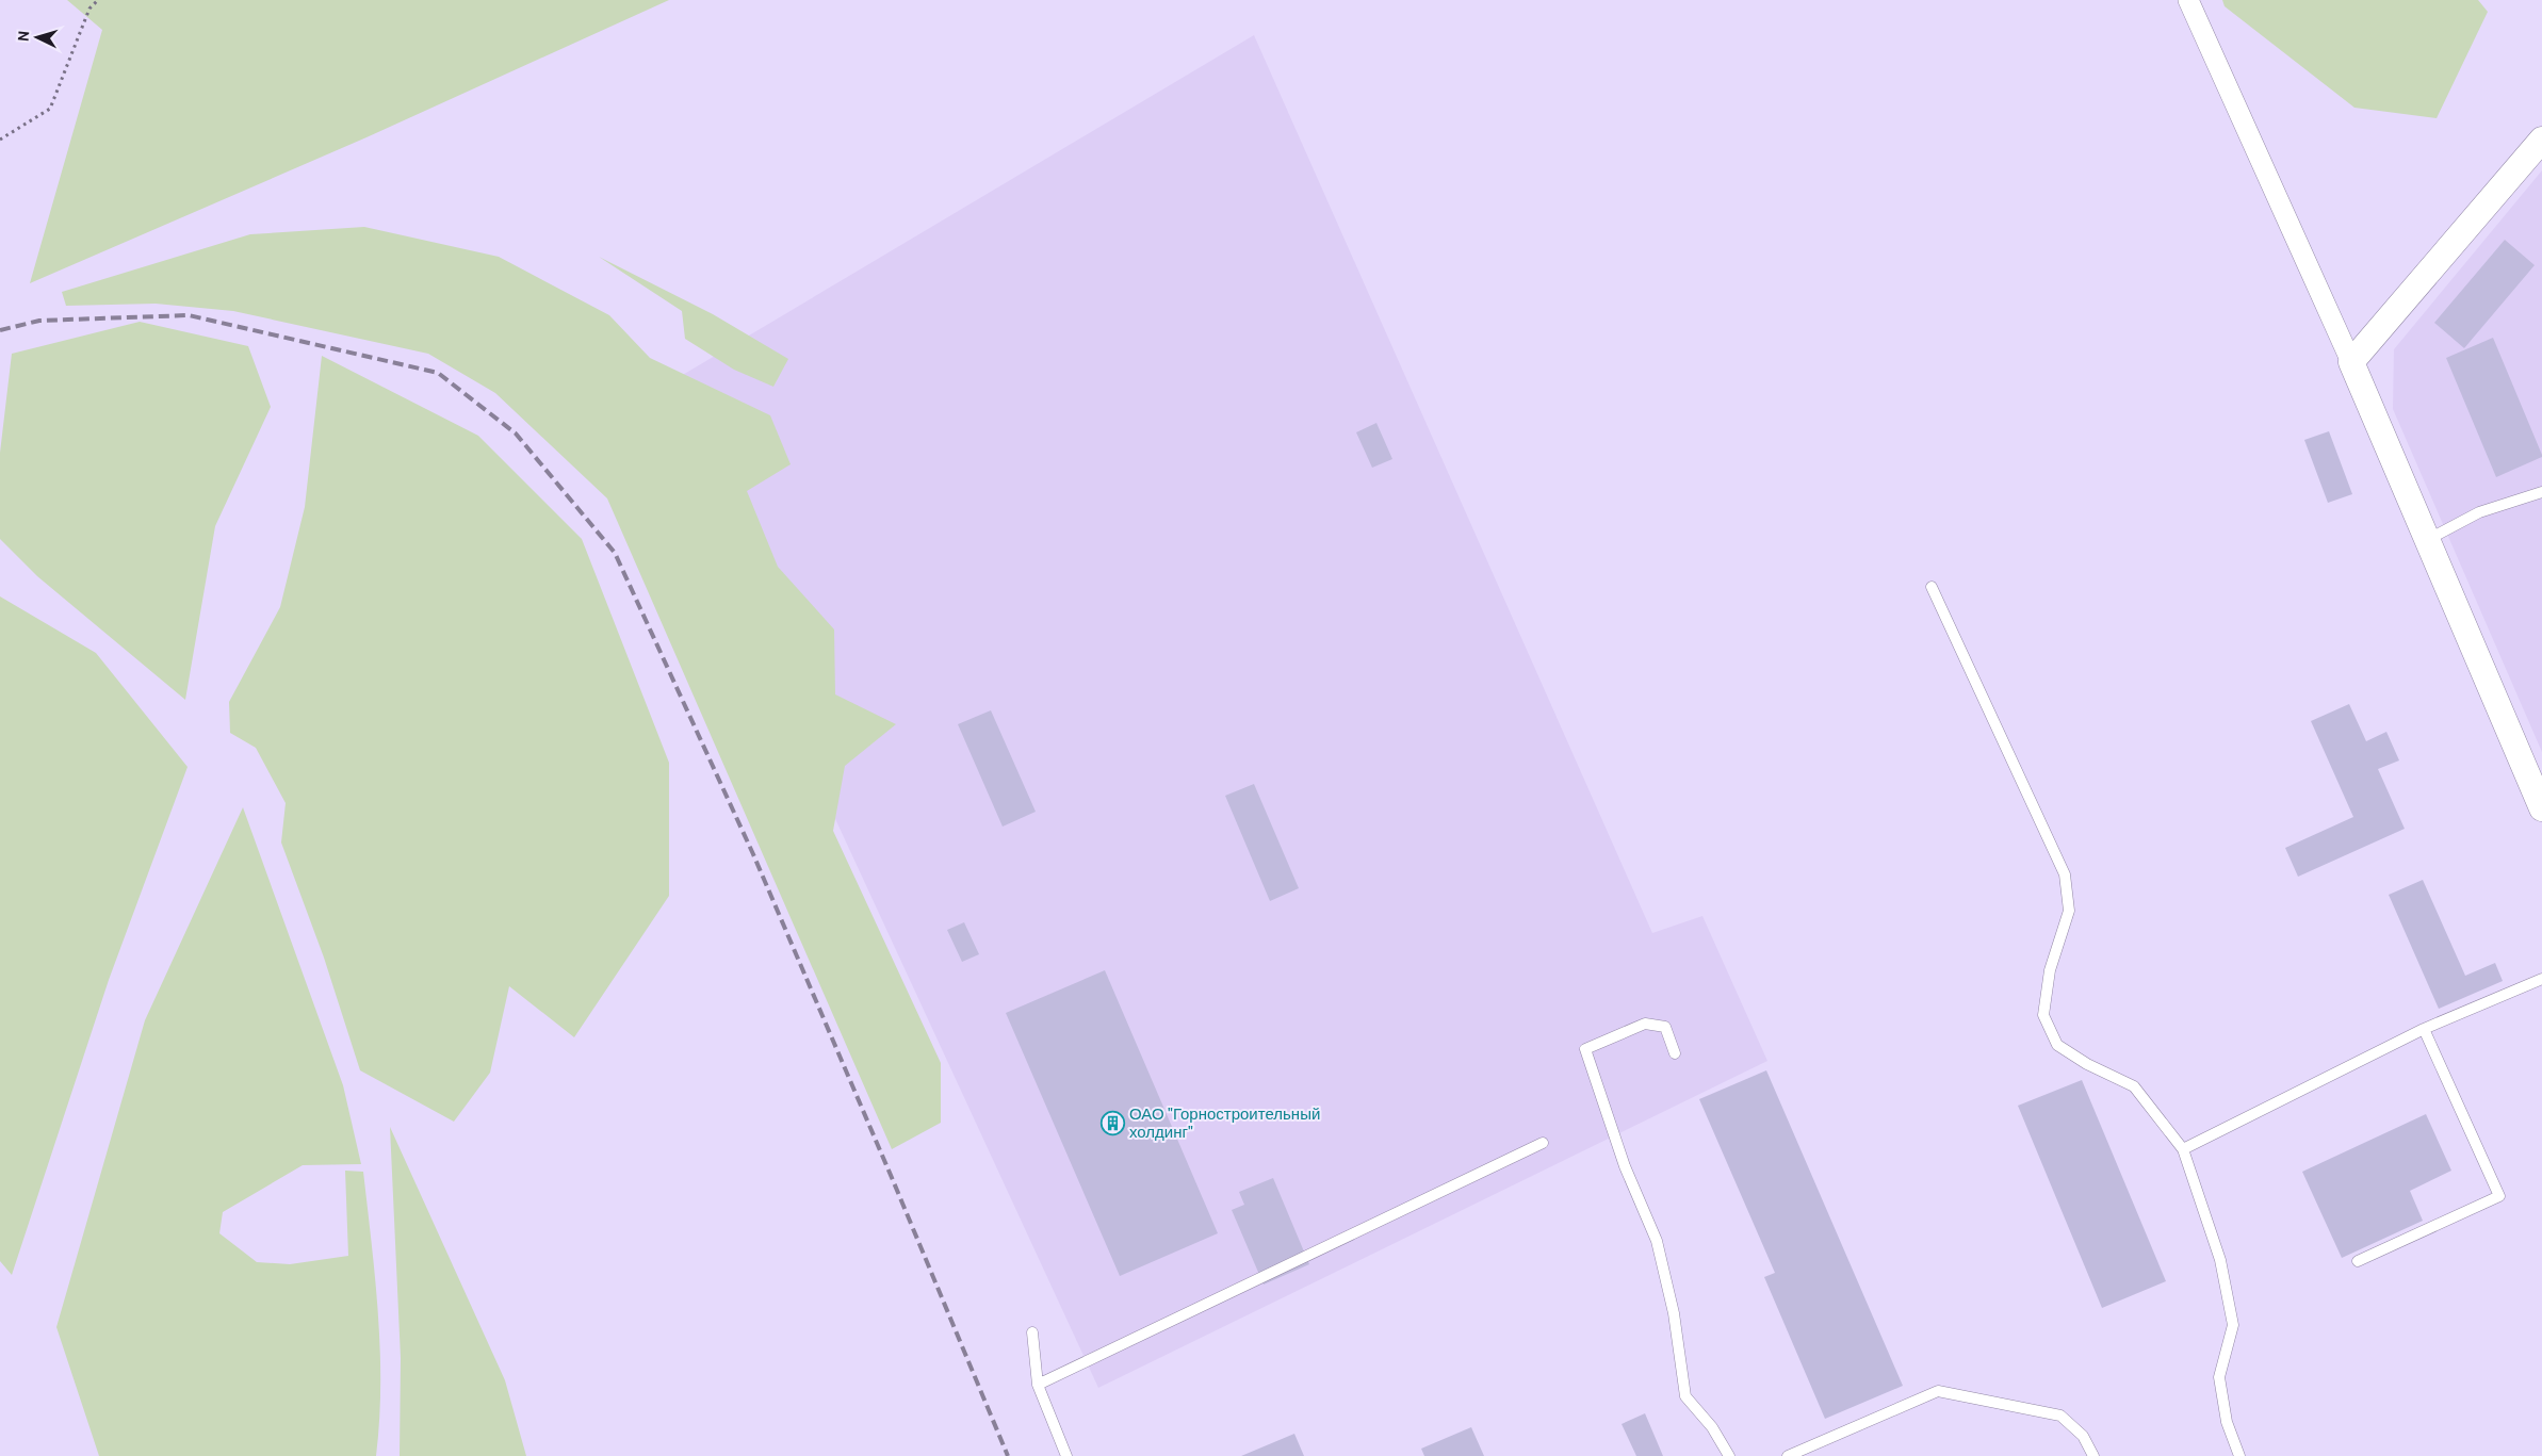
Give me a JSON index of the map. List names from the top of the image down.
{
  "places": {
    "building": ["ОАО \"Горностроительный холдинг\""]
  },
  "north": "left"
}
